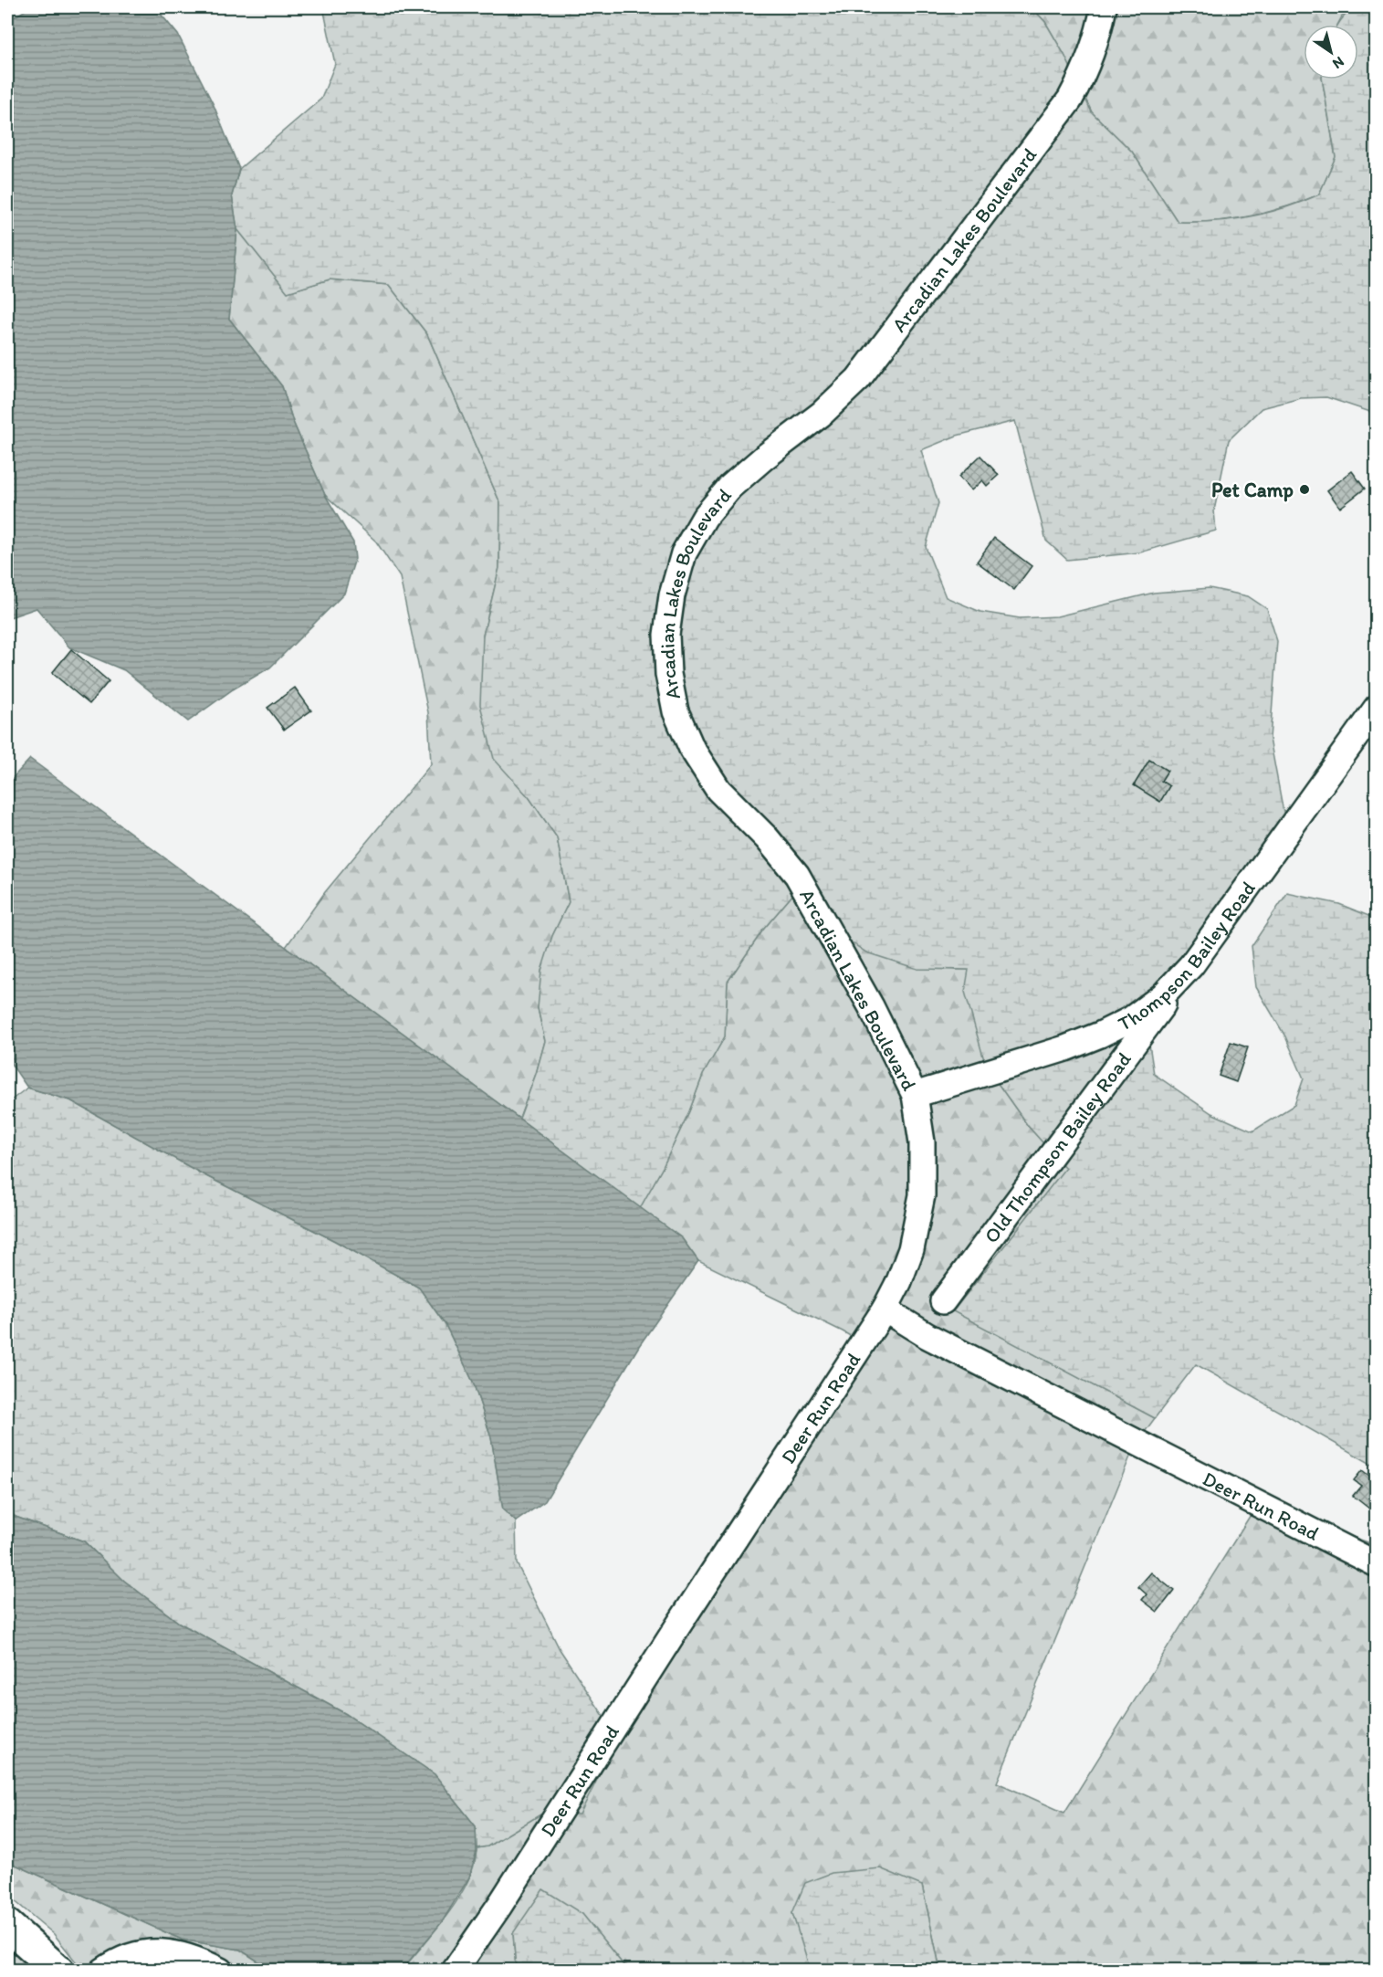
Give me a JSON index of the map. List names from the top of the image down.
{
  "streets": {
    "street": [
      "Arcadian Lakes Boulevard",
      "Thompson Bailey Road",
      "Old Thompson Bailey Road",
      "Deer Run Road"
    ]
  },
  "crossings": [
    ["Arcadian Lakes Boulevard", "Thompson Bailey Road"],
    ["Arcadian Lakes Boulevard", "Deer Run Road"],
    ["Thompson Bailey Road", "Old Thompson Bailey Road"]
  ],
  "places": ["Pet Camp"],
  "north": "bottom right"
}
